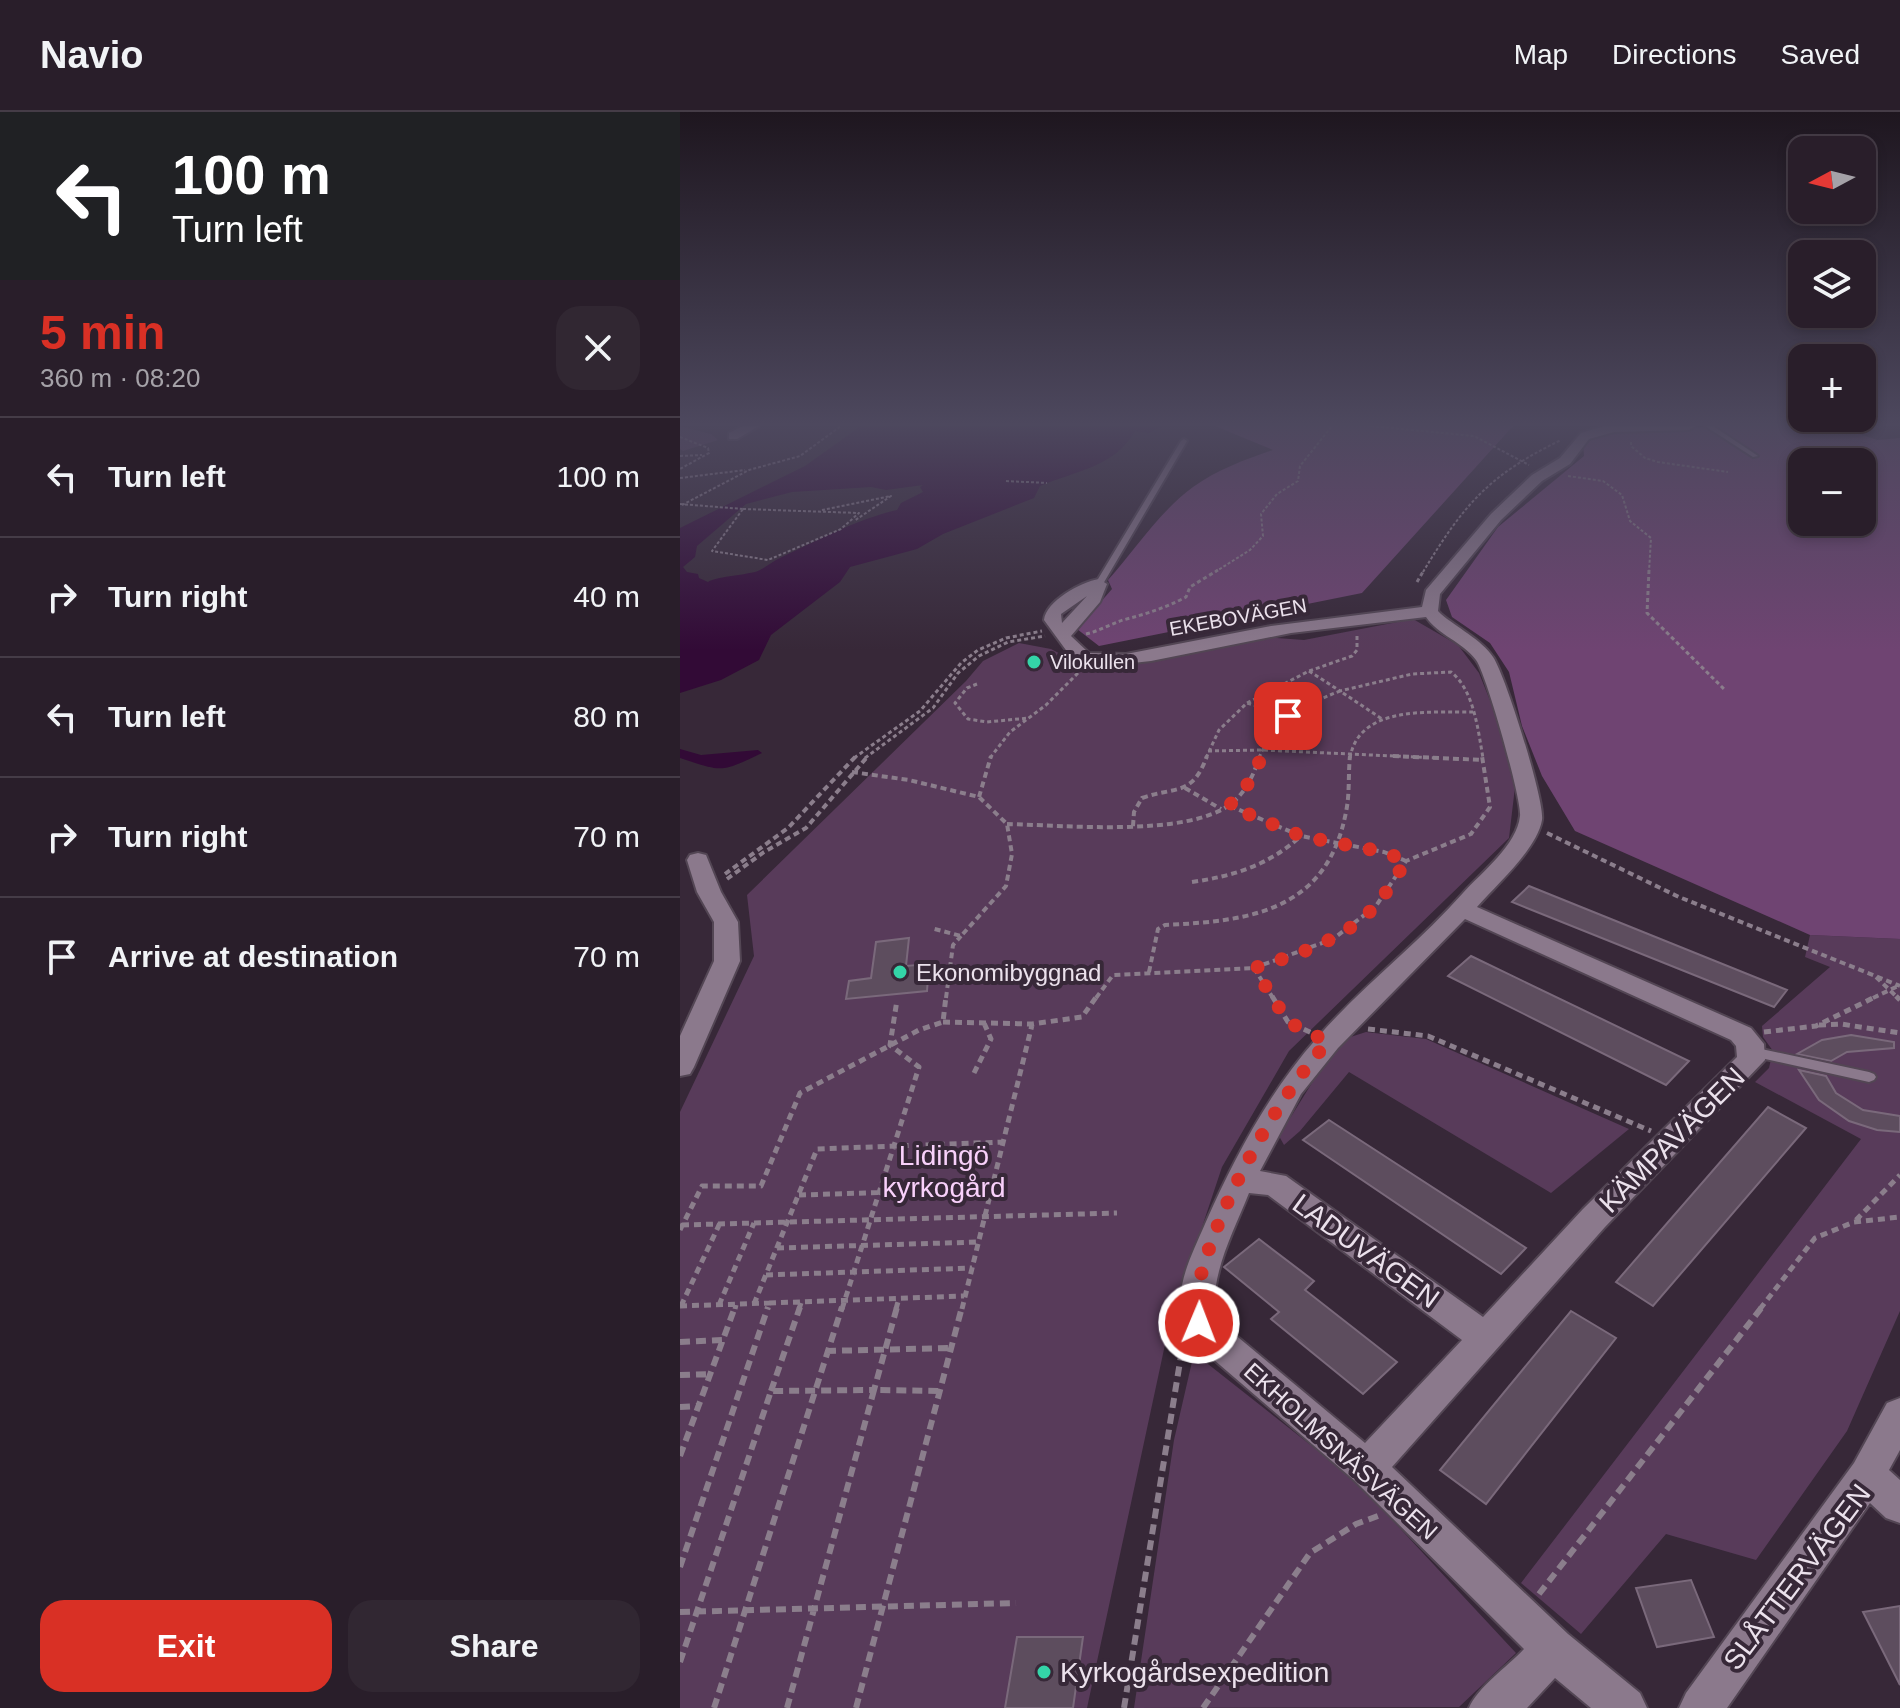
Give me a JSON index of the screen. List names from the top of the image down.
{
  "streets": {
    "street": [
      "EKEBOVÄGEN",
      "KÄMPAVÄGEN",
      "LADUVÄGEN",
      "EKHOLMSNÄSVÄGEN",
      "SLÅTTERVÄGEN"
    ]
  },
  "crossings": [
    ["EKEBOVÄGEN", "EKHOLMSNÄSVÄGEN"],
    ["KÄMPAVÄGEN", "LADUVÄGEN"],
    ["KÄMPAVÄGEN", "EKHOLMSNÄSVÄGEN"],
    ["LADUVÄGEN", "EKHOLMSNÄSVÄGEN"]
  ],
  "parks": ["Lidingö kyrkogård"],
  "places": ["Vilokullen", "Ekonomibyggnad", "Kyrkogårdsexpedition"],
  "north": "left",
  "page": {
    "header": "Navio",
    "nav": ["Map", "Directions", "Saved"],
    "turn": ["100 m", "Turn left"],
    "map_buttons": ["+", "−"],
    "heading": ["5 min", "360 m · 08:20"],
    "list": [
      {
        "name": "Turn left",
        "value": "100 m"
      },
      {
        "name": "Turn right",
        "value": "40 m"
      },
      {
        "name": "Turn left",
        "value": "80 m"
      },
      {
        "name": "Turn right",
        "value": "70 m"
      },
      {
        "name": "Arrive at destination",
        "value": "70 m"
      }
    ],
    "buttons": ["Exit", "Share"]
  }
}
